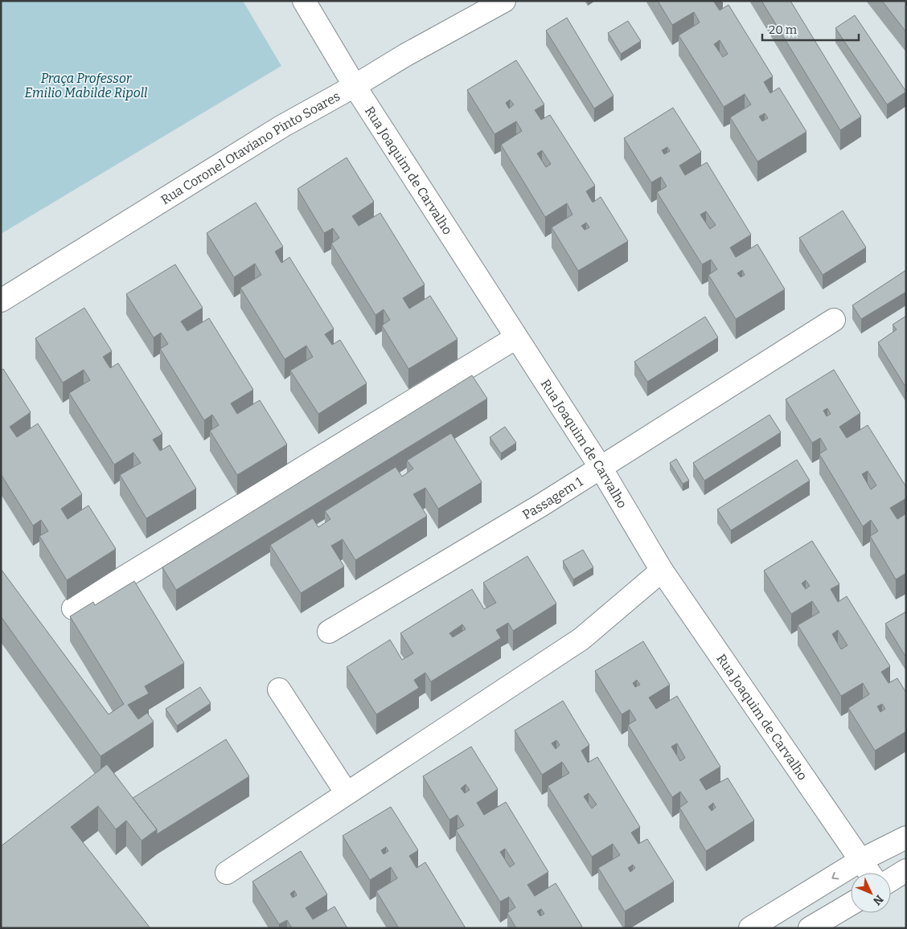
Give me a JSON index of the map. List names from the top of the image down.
{
  "streets": {
    "street": ["Rua Coronel Otaviano Pinto Soares", "Rua Joaquim de Carvalho", "Passagem 1"]
  },
  "crossings": [
    ["Rua Coronel Otaviano Pinto Soares", "Rua Joaquim de Carvalho"],
    ["Rua Joaquim de Carvalho", "Passagem 1"]
  ],
  "parks": ["Praça Professor Emilio Mabilde Ripoll"],
  "scale_bar": "20 m",
  "north": "bottom right"
}
